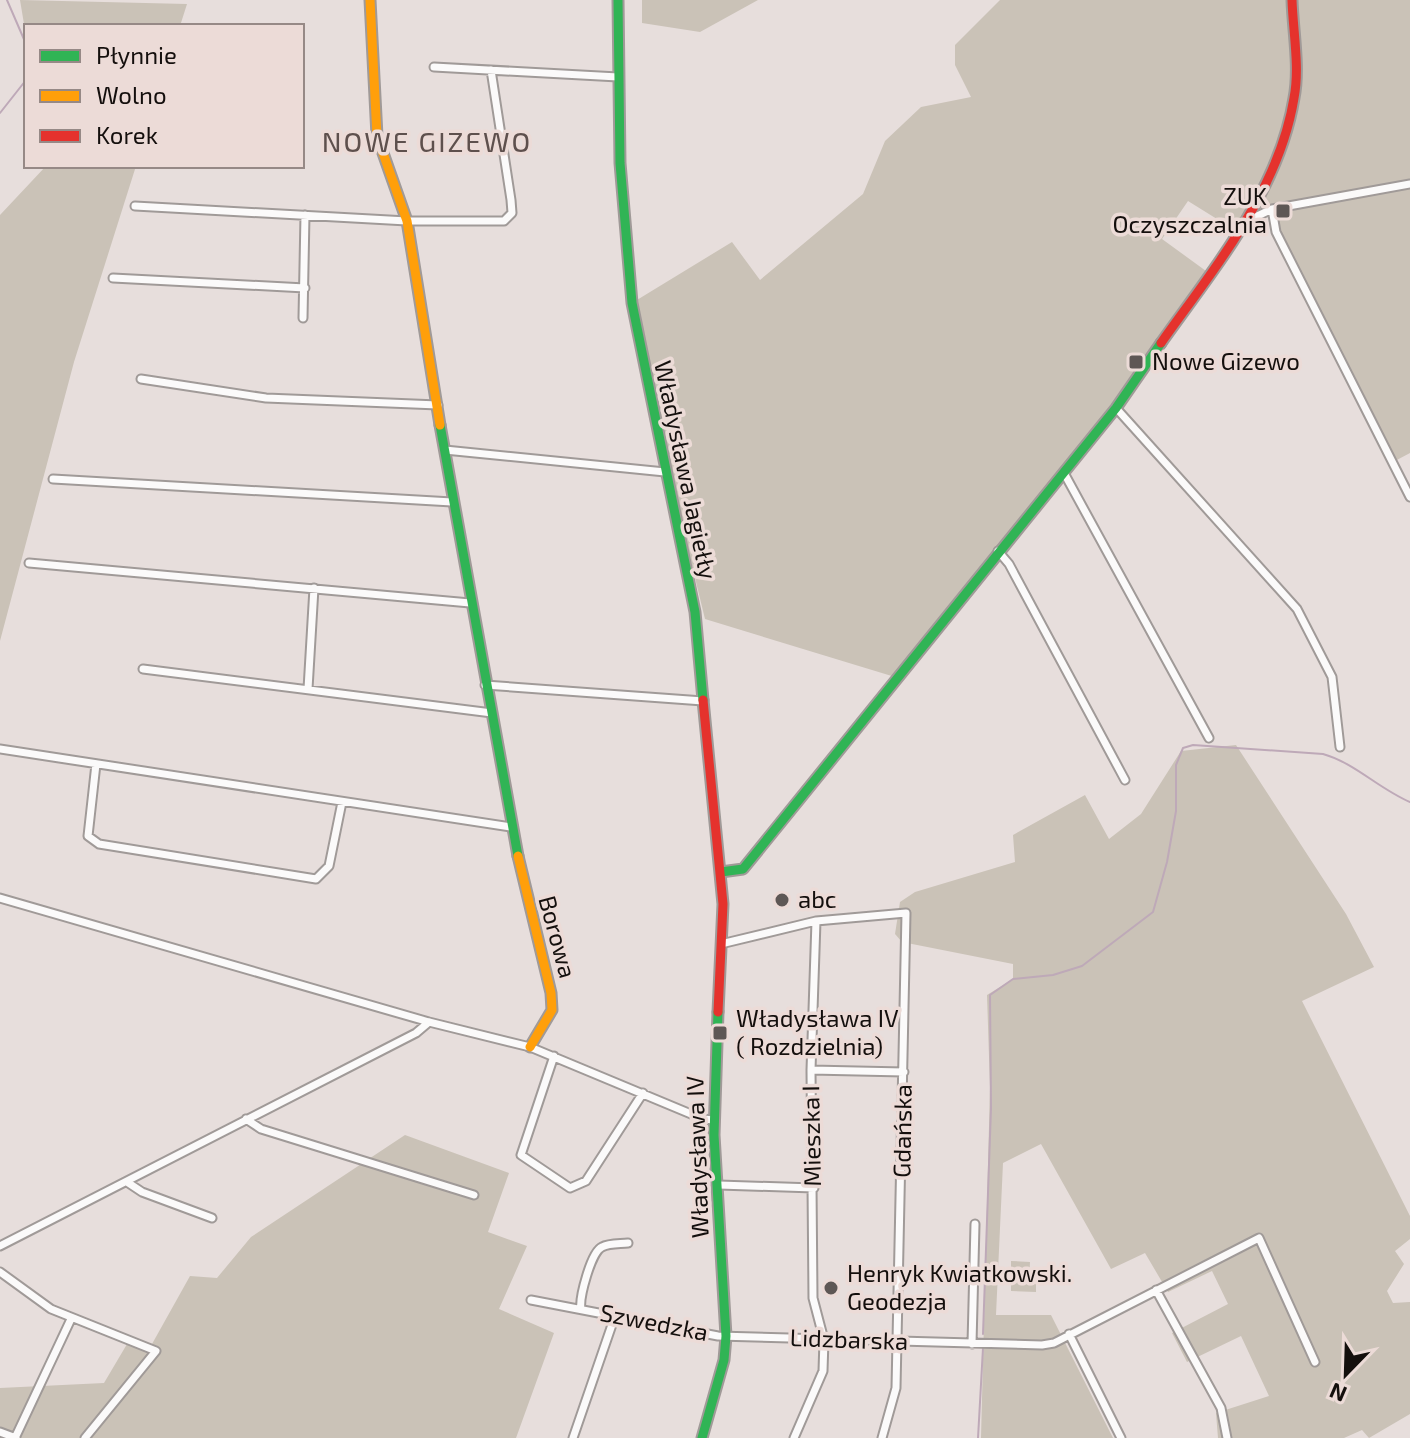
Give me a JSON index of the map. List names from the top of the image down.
{
  "streets": {
    "street": [
      "Władysława Jagiełły",
      "Borowa",
      "Gdańska",
      "Mieszka I",
      "Władysława IV",
      "Szwedzka",
      "Lidzbarska"
    ]
  },
  "crossings": [
    ["Władysława Jagiełły", "Władysława IV"],
    ["Gdańska", "Mieszka I"],
    ["Gdańska", "Lidzbarska"],
    ["Mieszka I", "Lidzbarska"],
    ["Władysława IV", "Szwedzka"],
    ["Władysława IV", "Lidzbarska"],
    ["Szwedzka", "Lidzbarska"]
  ],
  "districts": ["NOWE GIZEWO"],
  "places": {
    "transit": ["ZUK Oczyszczalnia", "Nowe Gizewo", "Władysława IV ( Rozdzielnia)"],
    "other": ["abc", "Henryk Kwiatkowski. Geodezja"]
  },
  "legend": ["Płynnie", "Wolno", "Korek"],
  "north": "bottom left"
}
